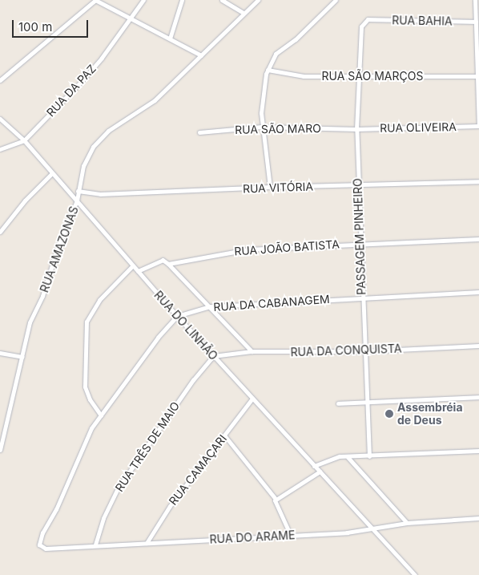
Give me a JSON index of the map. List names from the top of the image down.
{
  "streets": {
    "street": [
      "RUA BAHIA",
      "RUA SÃO MARÇOS",
      "RUA DA PAZ",
      "RUA OLIVEIRA",
      "RUA SÃO MARO",
      "RUA VITÓRIA",
      "PASSAGEM PINHEIRO",
      "RUA JOÃO BATISTA",
      "RUA AMAZONAS",
      "RUA DA CABANAGEM",
      "RUA DO LINHÃO",
      "RUA DA CONQUISTA",
      "RUA TRÊS DE MAIO",
      "RUA CAMAÇARI",
      "RUA DO ARAME"
    ]
  },
  "crossings": [
    ["RUA BAHIA", "PASSAGEM PINHEIRO"],
    ["RUA SÃO MARÇOS", "PASSAGEM PINHEIRO"],
    ["RUA DA PAZ", "RUA DO LINHÃO"],
    ["RUA OLIVEIRA", "RUA SÃO MARO"],
    ["RUA OLIVEIRA", "PASSAGEM PINHEIRO"],
    ["RUA SÃO MARO", "PASSAGEM PINHEIRO"],
    ["RUA VITÓRIA", "PASSAGEM PINHEIRO"],
    ["RUA VITÓRIA", "RUA AMAZONAS"],
    ["PASSAGEM PINHEIRO", "RUA JOÃO BATISTA"],
    ["PASSAGEM PINHEIRO", "RUA DA CABANAGEM"],
    ["PASSAGEM PINHEIRO", "RUA DA CONQUISTA"],
    ["RUA AMAZONAS", "RUA DO LINHÃO"],
    ["RUA DA CABANAGEM", "RUA DO LINHÃO"],
    ["RUA DA CABANAGEM", "RUA DO ARAME"],
    ["RUA DO LINHÃO", "RUA DA CONQUISTA"],
    ["RUA DO LINHÃO", "RUA TRÊS DE MAIO"],
    ["RUA DO LINHÃO", "RUA CAMAÇARI"],
    ["RUA DO LINHÃO", "RUA DO ARAME"],
    ["RUA DA CONQUISTA", "RUA TRÊS DE MAIO"],
    ["RUA TRÊS DE MAIO", "RUA DO ARAME"],
    ["RUA CAMAÇARI", "RUA DO ARAME"]
  ],
  "places": ["Assembréia de Deus"],
  "scale_bar": "100 m"
}
